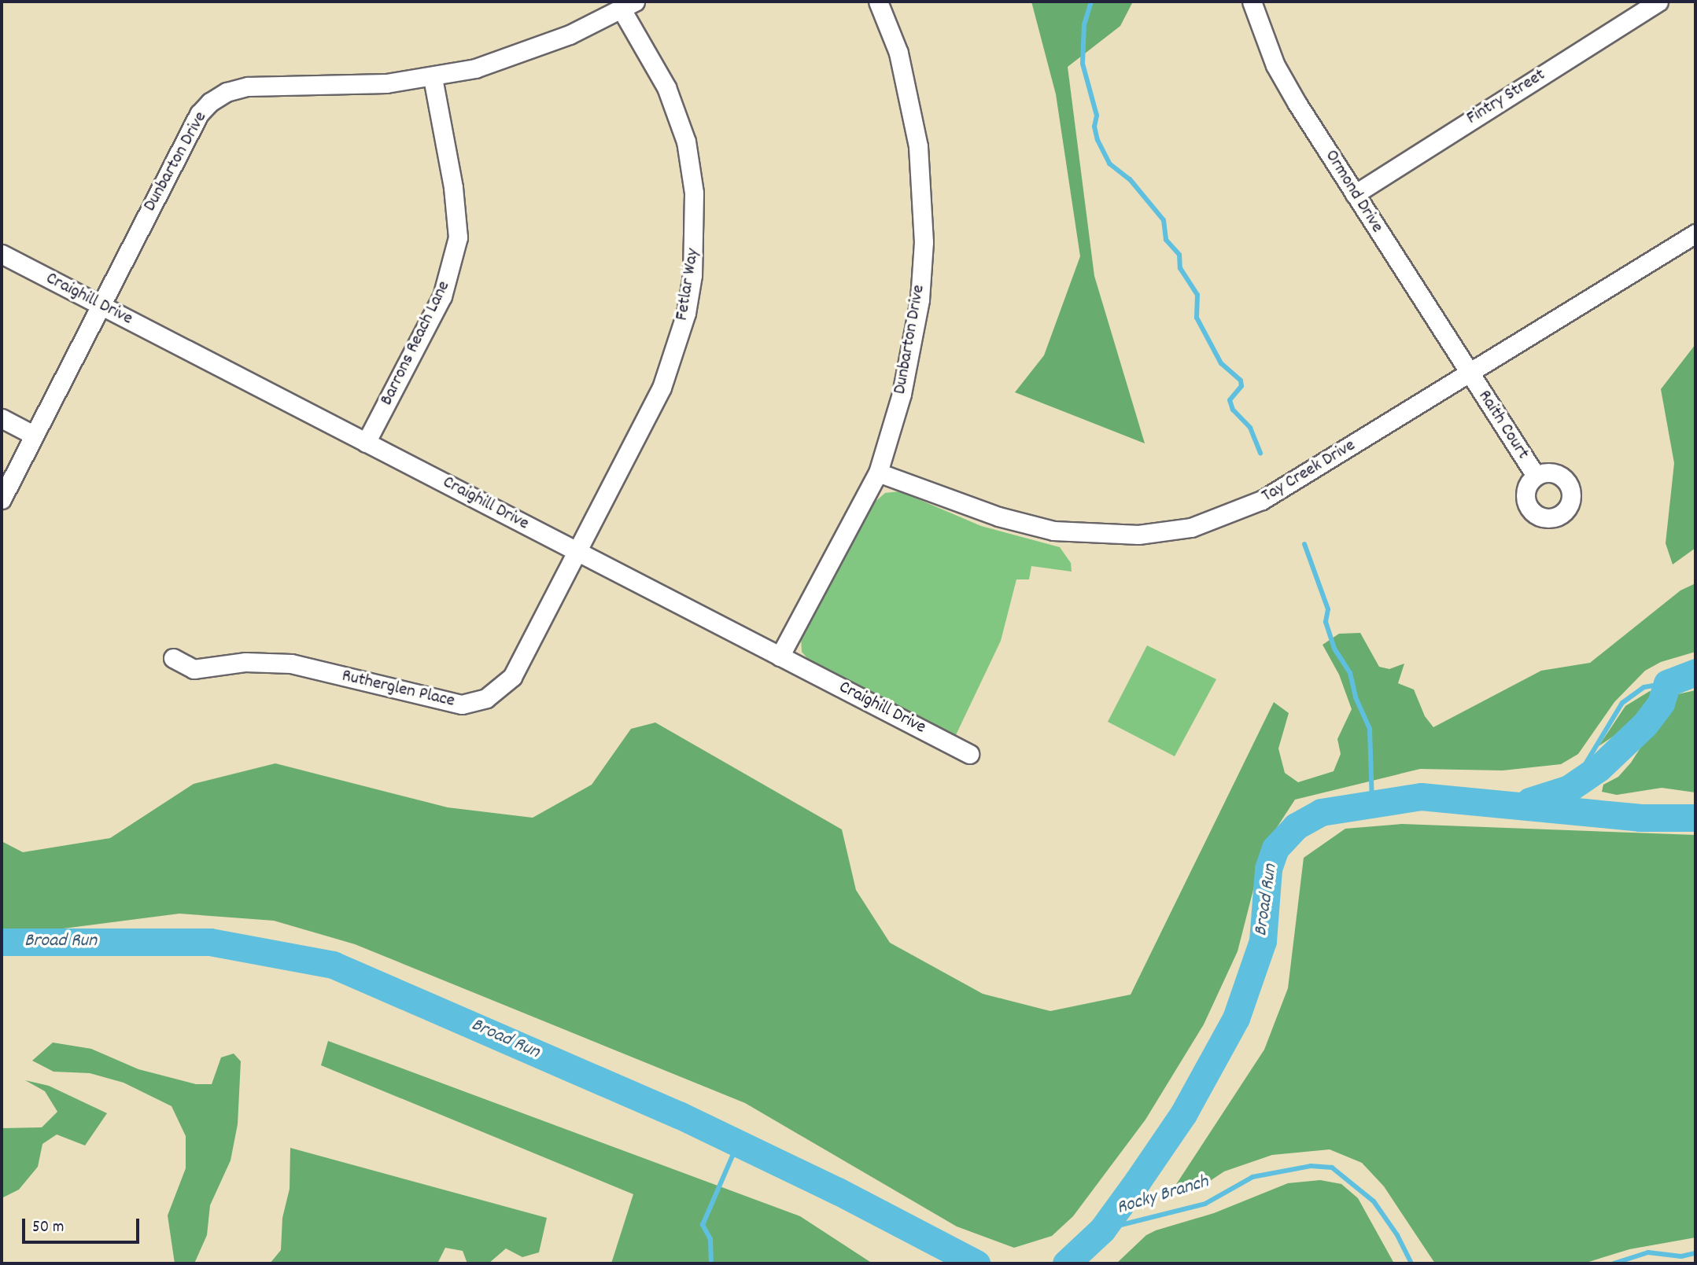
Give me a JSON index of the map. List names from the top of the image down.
{
  "streets": {
    "street": [
      "Fintry Street",
      "Dunbarton Drive",
      "Ormond Drive",
      "Fetlar Way",
      "Craighill Drive",
      "Barrons Reach Lane",
      "Raith Court",
      "Tay Creek Drive",
      "Rutherglen Place"
    ]
  },
  "crossings": [
    ["Fintry Street", "Ormond Drive"],
    ["Dunbarton Drive", "Fetlar Way"],
    ["Dunbarton Drive", "Craighill Drive"],
    ["Dunbarton Drive", "Barrons Reach Lane"],
    ["Dunbarton Drive", "Tay Creek Drive"],
    ["Ormond Drive", "Raith Court"],
    ["Ormond Drive", "Tay Creek Drive"],
    ["Fetlar Way", "Craighill Drive"],
    ["Fetlar Way", "Rutherglen Place"],
    ["Craighill Drive", "Barrons Reach Lane"],
    ["Craighill Drive", "Rutherglen Place"],
    ["Raith Court", "Tay Creek Drive"]
  ],
  "water": ["Broad Run", "Rocky Branch"],
  "scale_bar": "50 m"
}
